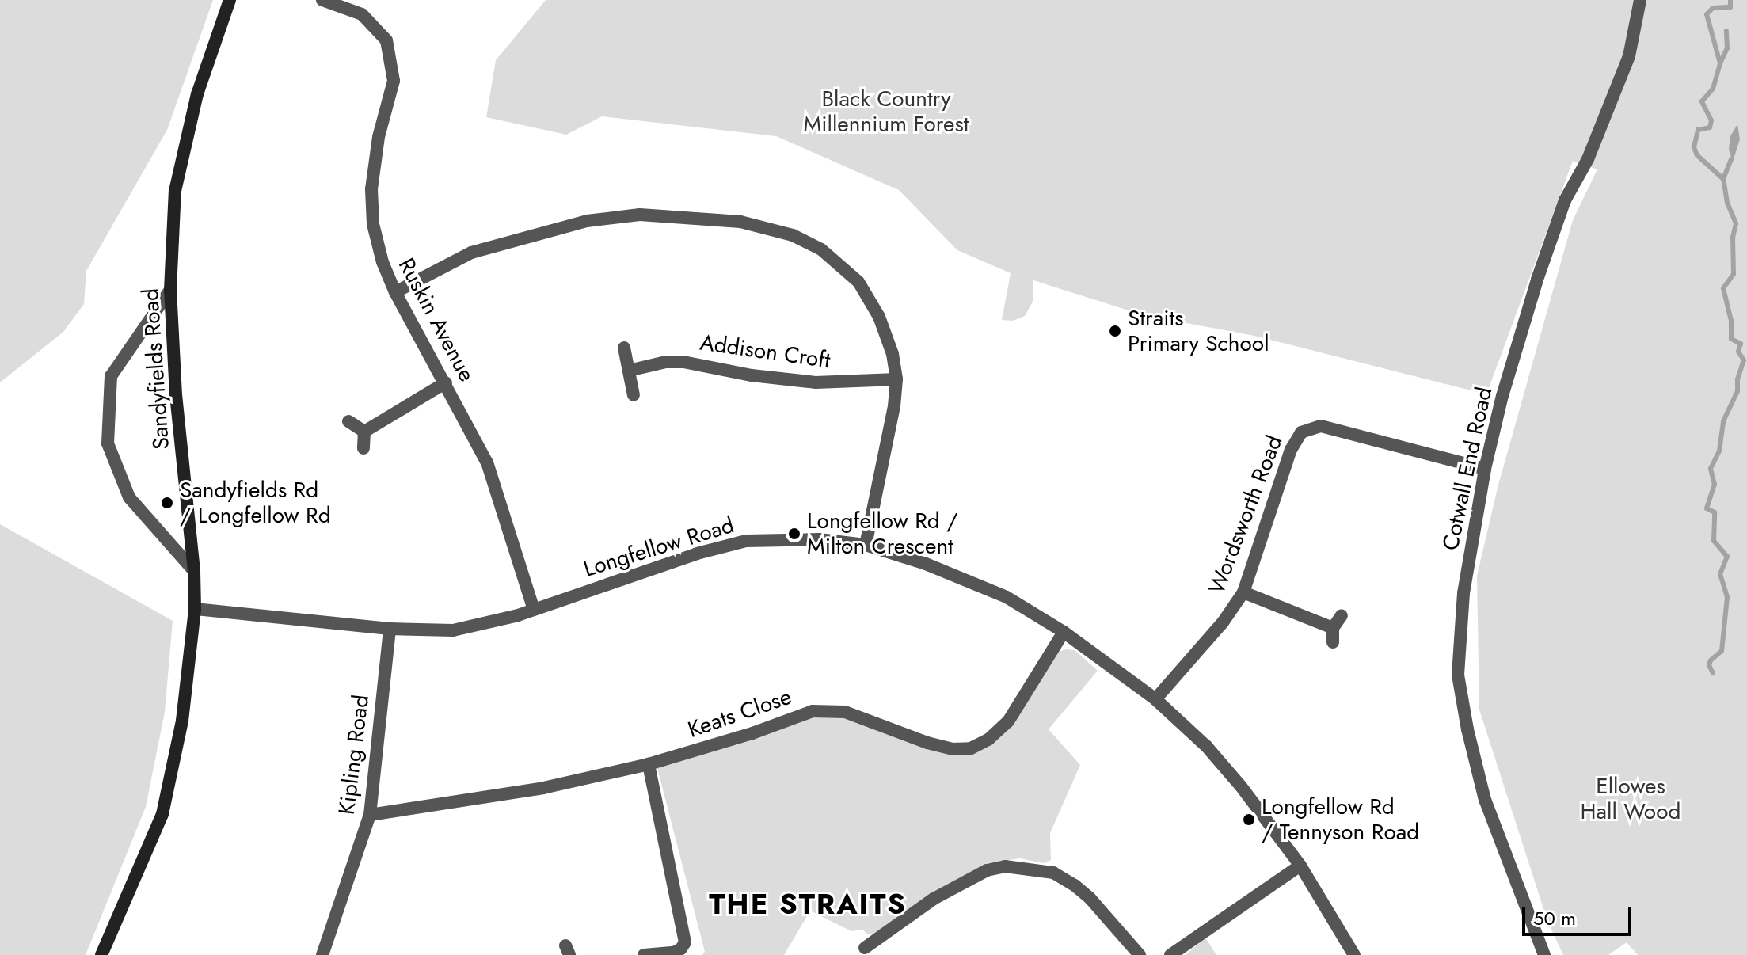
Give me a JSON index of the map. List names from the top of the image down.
{
  "streets": {
    "street": [
      "Ruskin Avenue",
      "Addison Croft",
      "Sandyfields Road",
      "Cotwall End Road",
      "Wordsworth Road",
      "Longfellow Road",
      "Keats Close",
      "Kipling Road"
    ]
  },
  "crossings": [
    ["Ruskin Avenue", "Longfellow Road"],
    ["Sandyfields Road", "Longfellow Road"],
    ["Cotwall End Road", "Wordsworth Road"],
    ["Wordsworth Road", "Longfellow Road"],
    ["Longfellow Road", "Keats Close"],
    ["Longfellow Road", "Kipling Road"],
    ["Keats Close", "Kipling Road"]
  ],
  "districts": ["THE STRAITS"],
  "parks": ["Black Country Millennium Forest", "Ellowes Hall Wood"],
  "places": [
    "Straits Primary School",
    "Sandyfields Rd / Longfellow Rd",
    "Longfellow Rd / Milton Crescent",
    "Longfellow Rd / Tennyson Road"
  ],
  "scale_bar": "50 m"
}
